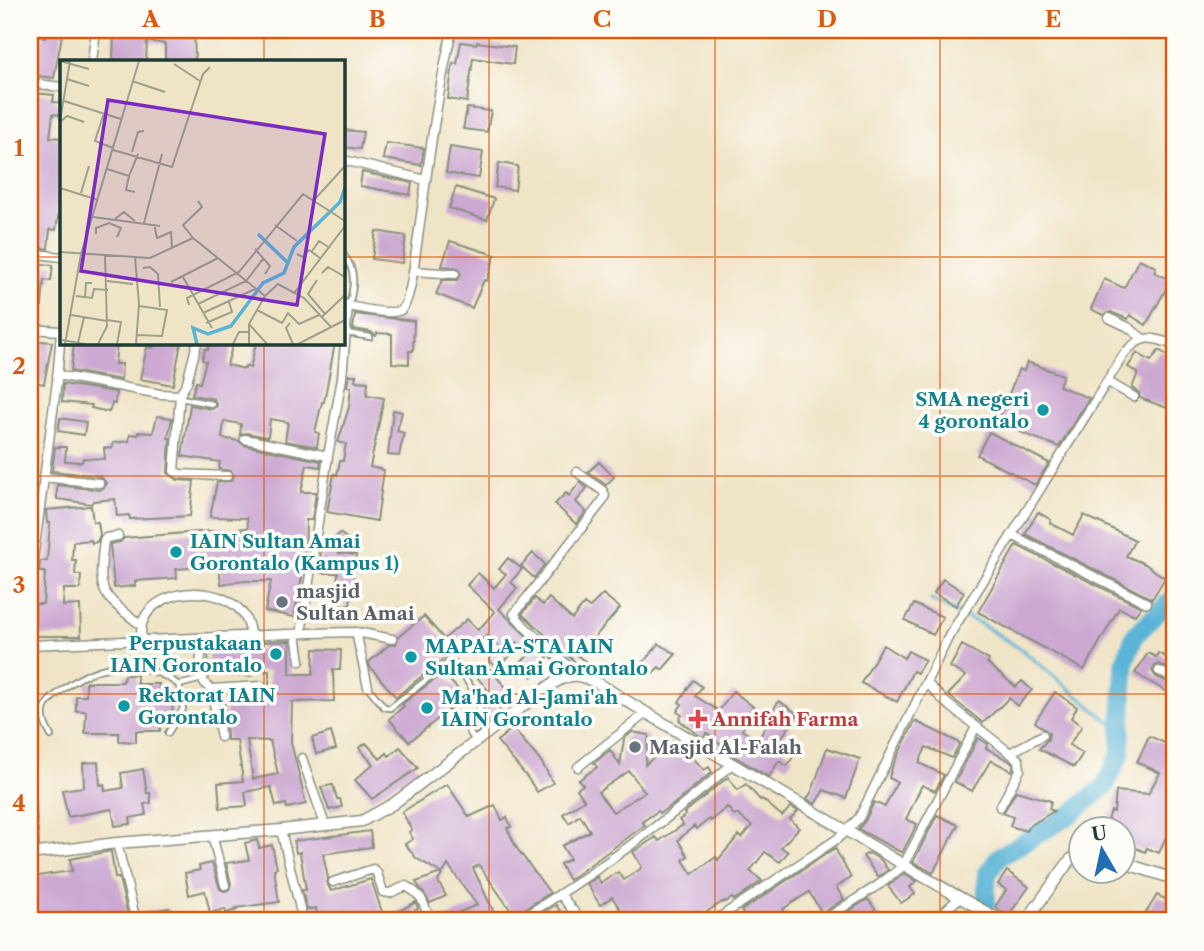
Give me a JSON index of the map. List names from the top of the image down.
{
  "places": {
    "other": [
      "SMA negeri 4 gorontalo",
      "IAIN Sultan Amai Gorontalo (Kampus 1)",
      "masjid Sultan Amai",
      "Perpustakaan IAIN Gorontalo",
      "MAPALA-STA IAIN Sultan Amai Gorontalo",
      "Rektorat IAIN Gorontalo",
      "Ma'had Al-Jami'ah IAIN Gorontalo",
      "Masjid Al-Falah"
    ],
    "health": ["Annifah Farma"]
  },
  "north": "top",
  "grid": {
    "columns": [
      "A",
      "B",
      "C",
      "D",
      "E"
    ],
    "rows": [
      "1",
      "2",
      "3",
      "4"
    ]
  }
}
